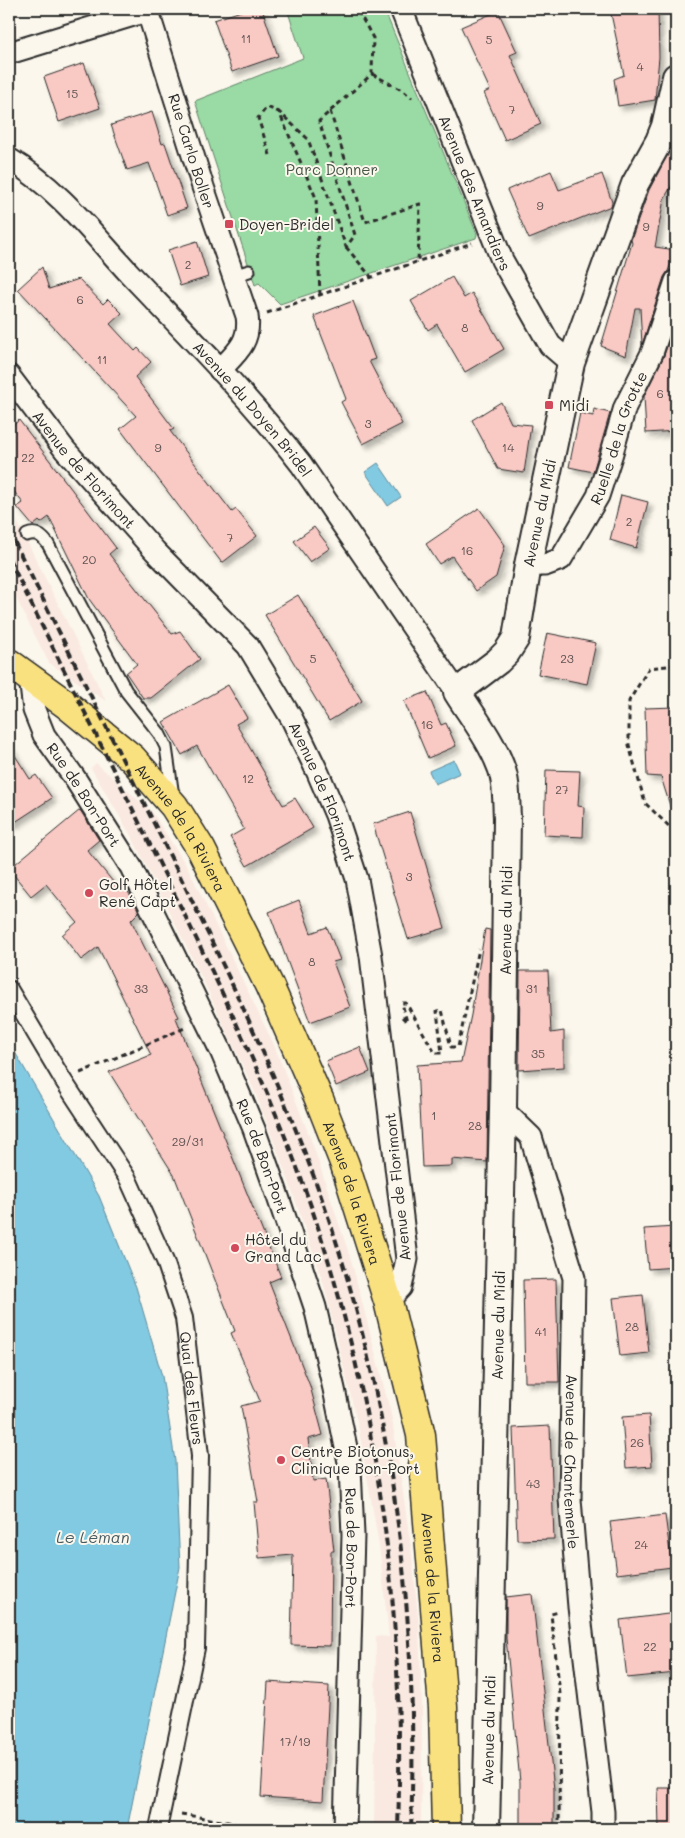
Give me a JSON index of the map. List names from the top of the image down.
{
  "streets": {
    "main road": ["Avenue de la Riviera"],
    "street": [
      "Rue Carlo Boller",
      "Avenue des Amandiers",
      "Avenue du Doyen Bridel",
      "Ruelle de la Grotte",
      "Avenue de Florimont",
      "Avenue du Midi",
      "Rue de Bon-Port",
      "Quai des Fleurs",
      "Avenue de Chantemerle"
    ]
  },
  "crossings": [
    ["Rue Carlo Boller", "Avenue du Doyen Bridel"],
    ["Avenue des Amandiers", "Avenue du Midi"],
    ["Avenue du Doyen Bridel", "Avenue du Midi"],
    ["Ruelle de la Grotte", "Avenue du Midi"],
    ["Avenue de Florimont", "Avenue de la Riviera"],
    ["Avenue du Midi", "Avenue de Chantemerle"],
    ["Rue de Bon-Port", "Avenue de la Riviera"]
  ],
  "water": ["Le Léman"],
  "parks": ["Parc Donner"],
  "places": {
    "transit": ["Doyen-Bridel", "Midi"],
    "other": ["Golf Hôtel René Capt", "Hôtel du Grand Lac", "Centre Biotonus, Clinique Bon-Port"]
  },
  "house_numbers": [
    "11",
    "5",
    "4",
    "15",
    "7",
    "9",
    "9",
    "2",
    "6",
    "8",
    "11",
    "6",
    "3",
    "9",
    "14",
    "22",
    "2",
    "7",
    "16",
    "20",
    "5",
    "23",
    "16",
    "12",
    "27",
    "3",
    "8",
    "33",
    "31",
    "35",
    "1",
    "28",
    "29/31",
    "28",
    "41",
    "26",
    "43",
    "24",
    "22",
    "17/19"
  ]
}
